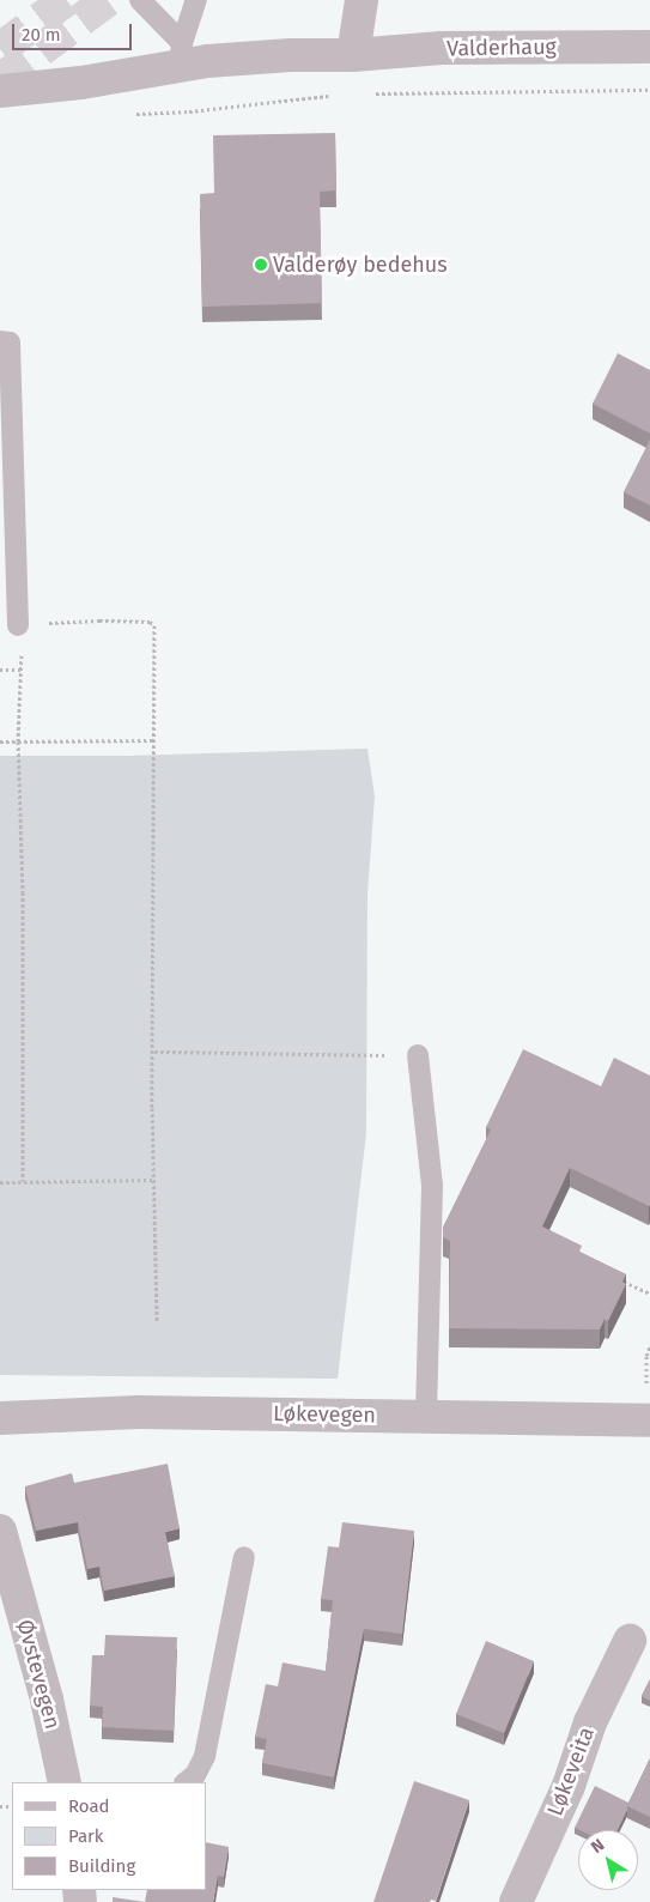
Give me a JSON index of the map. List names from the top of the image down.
{
  "streets": {
    "street": [
      "Valderhaug",
      "Løkevegen",
      "Øvstevegen",
      "Løkeveita"
    ]
  },
  "places": ["Valderøy bedehus"],
  "legend": ["Road", "Park", "Building"],
  "scale_bar": "20 m",
  "north": "top left"
}
